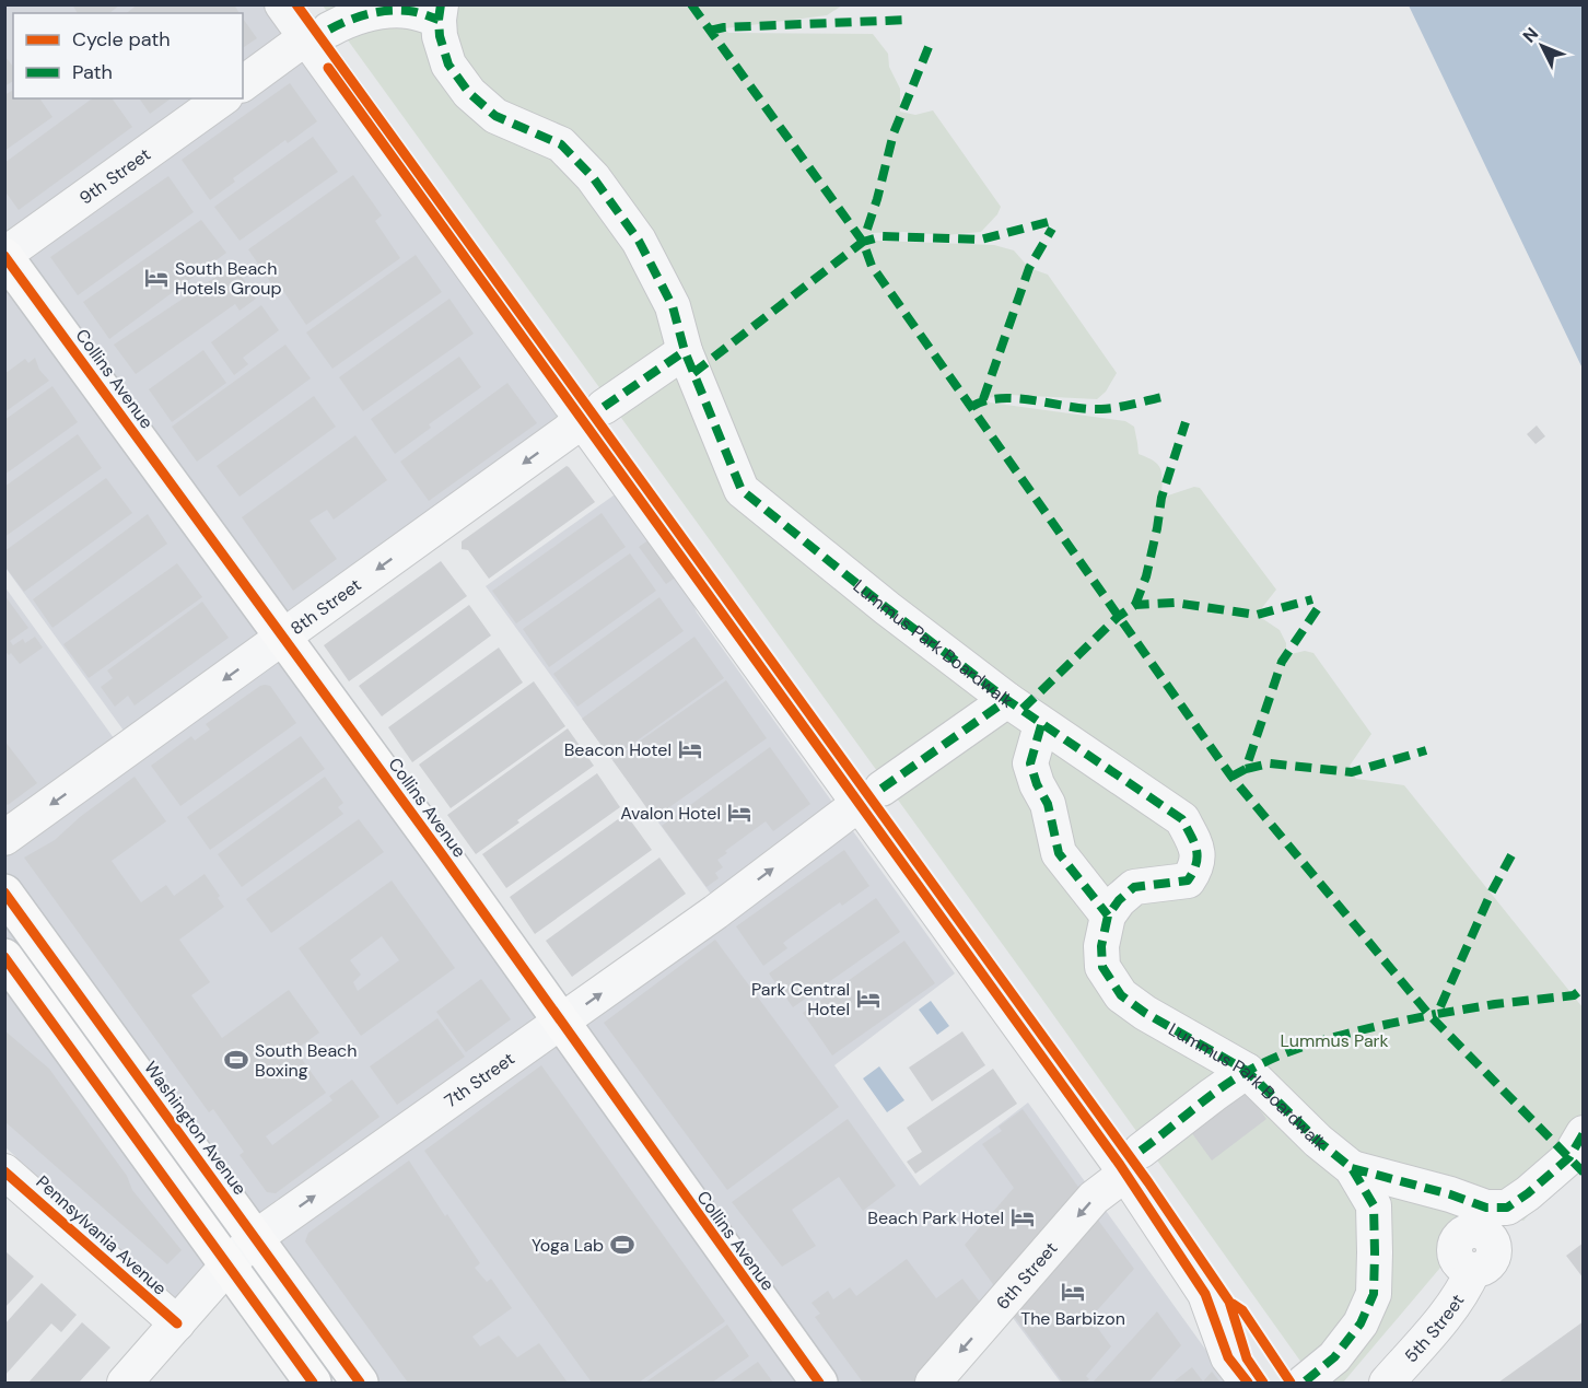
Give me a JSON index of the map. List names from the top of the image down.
{
  "streets": {
    "main road": ["Collins Avenue", "Washington Avenue"],
    "street": [
      "9th Street",
      "8th Street",
      "Lummus Park Boardwalk",
      "7th Street",
      "Pennsylvania Avenue",
      "6th Street",
      "5th Street"
    ]
  },
  "crossings": [
    ["9th Street", "Collins Avenue"],
    ["Collins Avenue", "8th Street"],
    ["Collins Avenue", "7th Street"],
    ["8th Street", "Lummus Park Boardwalk"],
    ["Lummus Park Boardwalk", "7th Street"],
    ["Lummus Park Boardwalk", "6th Street"],
    ["7th Street", "Washington Avenue"],
    ["7th Street", "Pennsylvania Avenue"]
  ],
  "one_way": ["8th Street", "7th Street", "6th Street"],
  "parks": ["Lummus Park"],
  "places": {
    "hotel": [
      "South Beach Hotels Group",
      "Beacon Hotel",
      "Avalon Hotel",
      "Park Central Hotel",
      "Beach Park Hotel",
      "The Barbizon"
    ],
    "sports": ["South Beach Boxing", "Yoga Lab"]
  },
  "legend": ["Cycle path", "Path"],
  "north": "top left"
}
